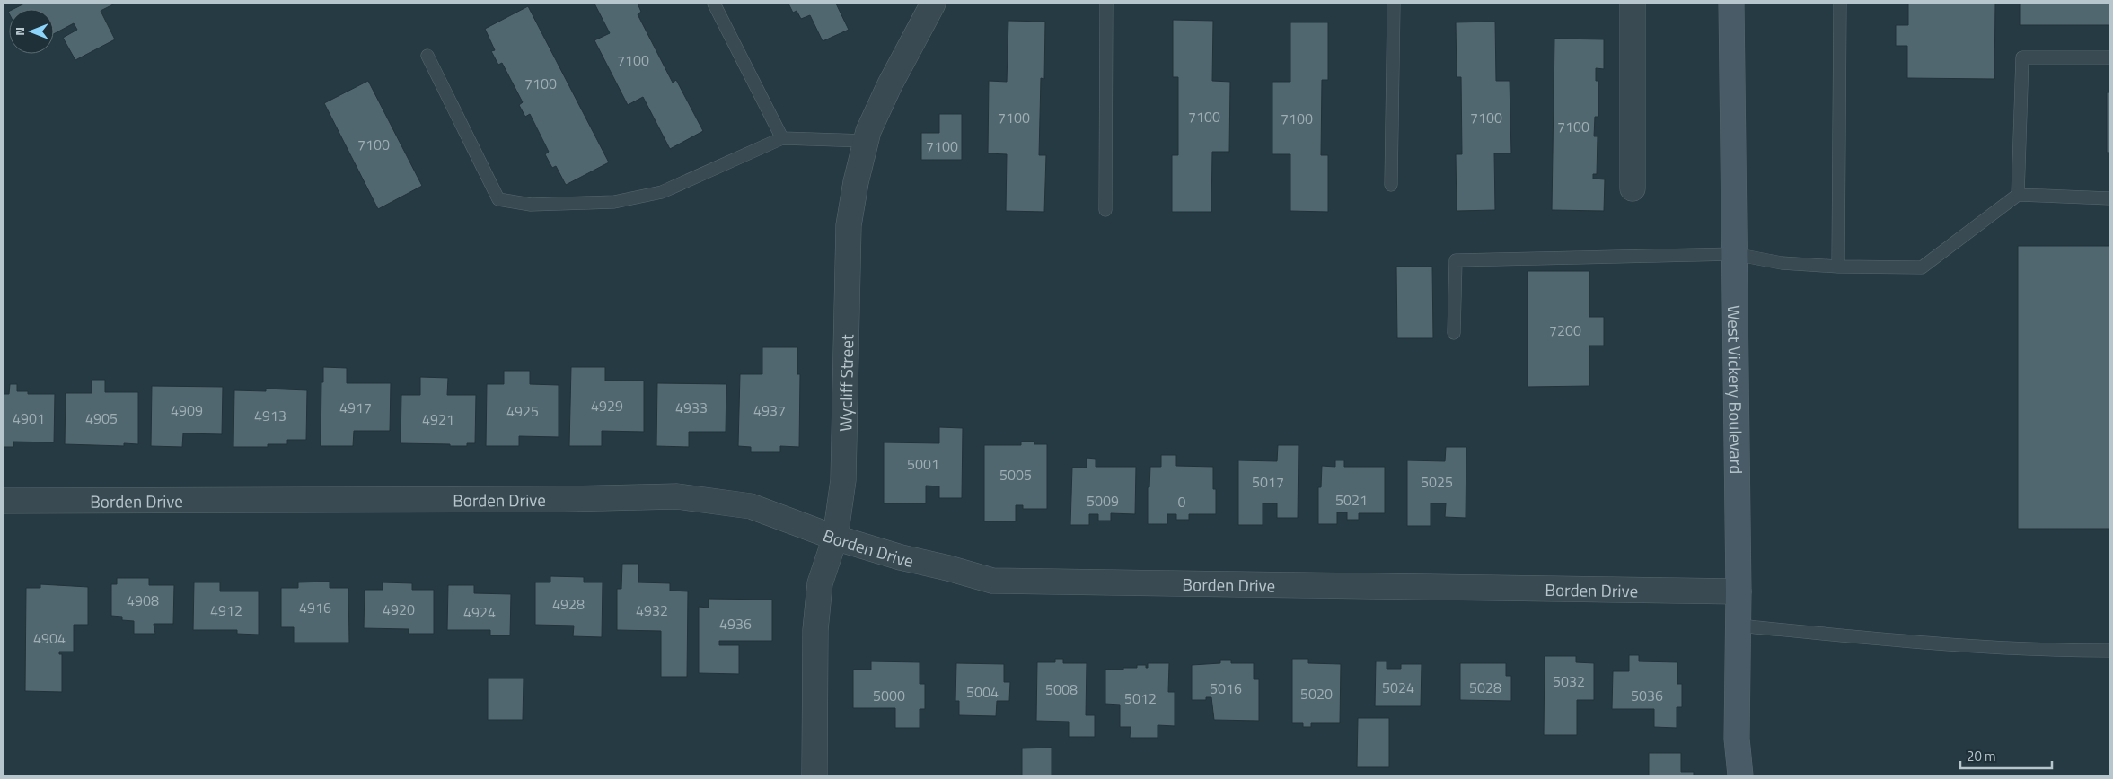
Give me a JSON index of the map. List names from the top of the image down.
{
  "streets": {
    "main road": ["West Vickery Boulevard"],
    "street": ["Wycliff Street", "Borden Drive"]
  },
  "crossings": [
    ["Wycliff Street", "Borden Drive"],
    ["West Vickery Boulevard", "Borden Drive"]
  ],
  "house_numbers": [
    "7100",
    "7100",
    "7100",
    "7100",
    "7100",
    "7100",
    "7100",
    "7100",
    "7100",
    "7200",
    "4929",
    "4917",
    "4933",
    "4909",
    "4937",
    "4925",
    "4913",
    "4901",
    "4905",
    "4921",
    "5001",
    "5005",
    "5017",
    "5025",
    "5021",
    "5009",
    "0",
    "4908",
    "4928",
    "4916",
    "4920",
    "4912",
    "4932",
    "4924",
    "4936",
    "4904",
    "5032",
    "5024",
    "5028",
    "5016",
    "5008",
    "5004",
    "5020",
    "5000",
    "5036",
    "5012"
  ],
  "scale_bar": "20 m",
  "north": "left"
}
